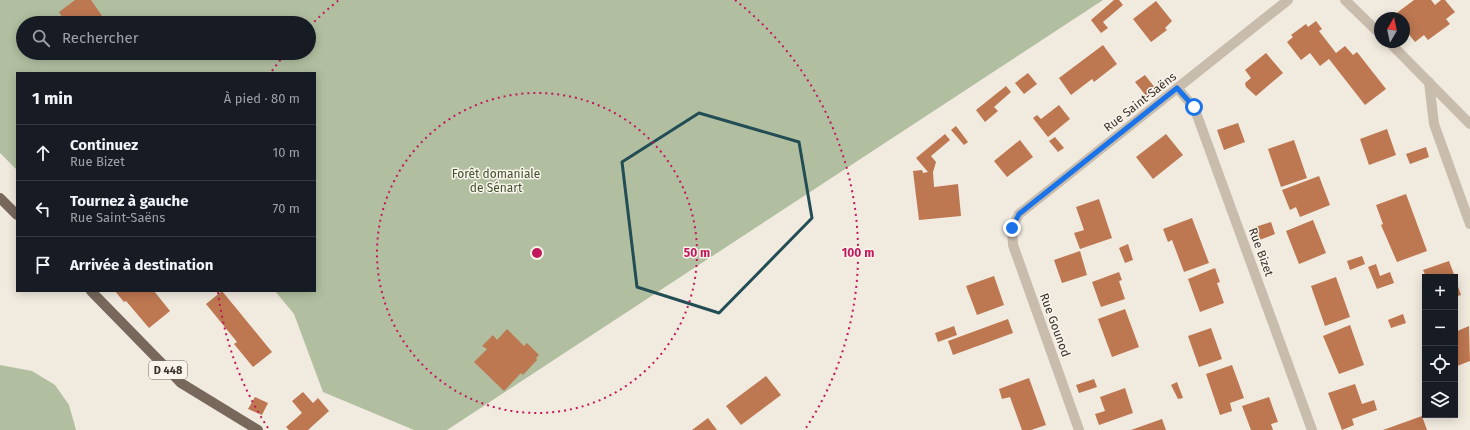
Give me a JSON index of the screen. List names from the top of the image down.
{
  "streets": {
    "main road": ["D 448"],
    "street": ["Rue Saint-Saëns", "Rue Bizet", "Rue Gounod"]
  },
  "crossings": [
    ["Rue Saint-Saëns", "Rue Bizet"],
    ["Rue Saint-Saëns", "Rue Gounod"]
  ],
  "parks": ["Forêt domaniale de Sénart"],
  "north": "top",
  "page": {
    "search": "Rechercher",
    "heading": ["1 min", "À pied · 80 m"],
    "list": [
      ["Continuez", "Rue Bizet", "10 m"],
      ["Tournez à gauche", "Rue Saint-Saëns", "70 m"],
      "Arrivée à destination"
    ],
    "map_buttons": ["+", "−"]
  },
  "rings": ["50 m", "100 m"]
}
